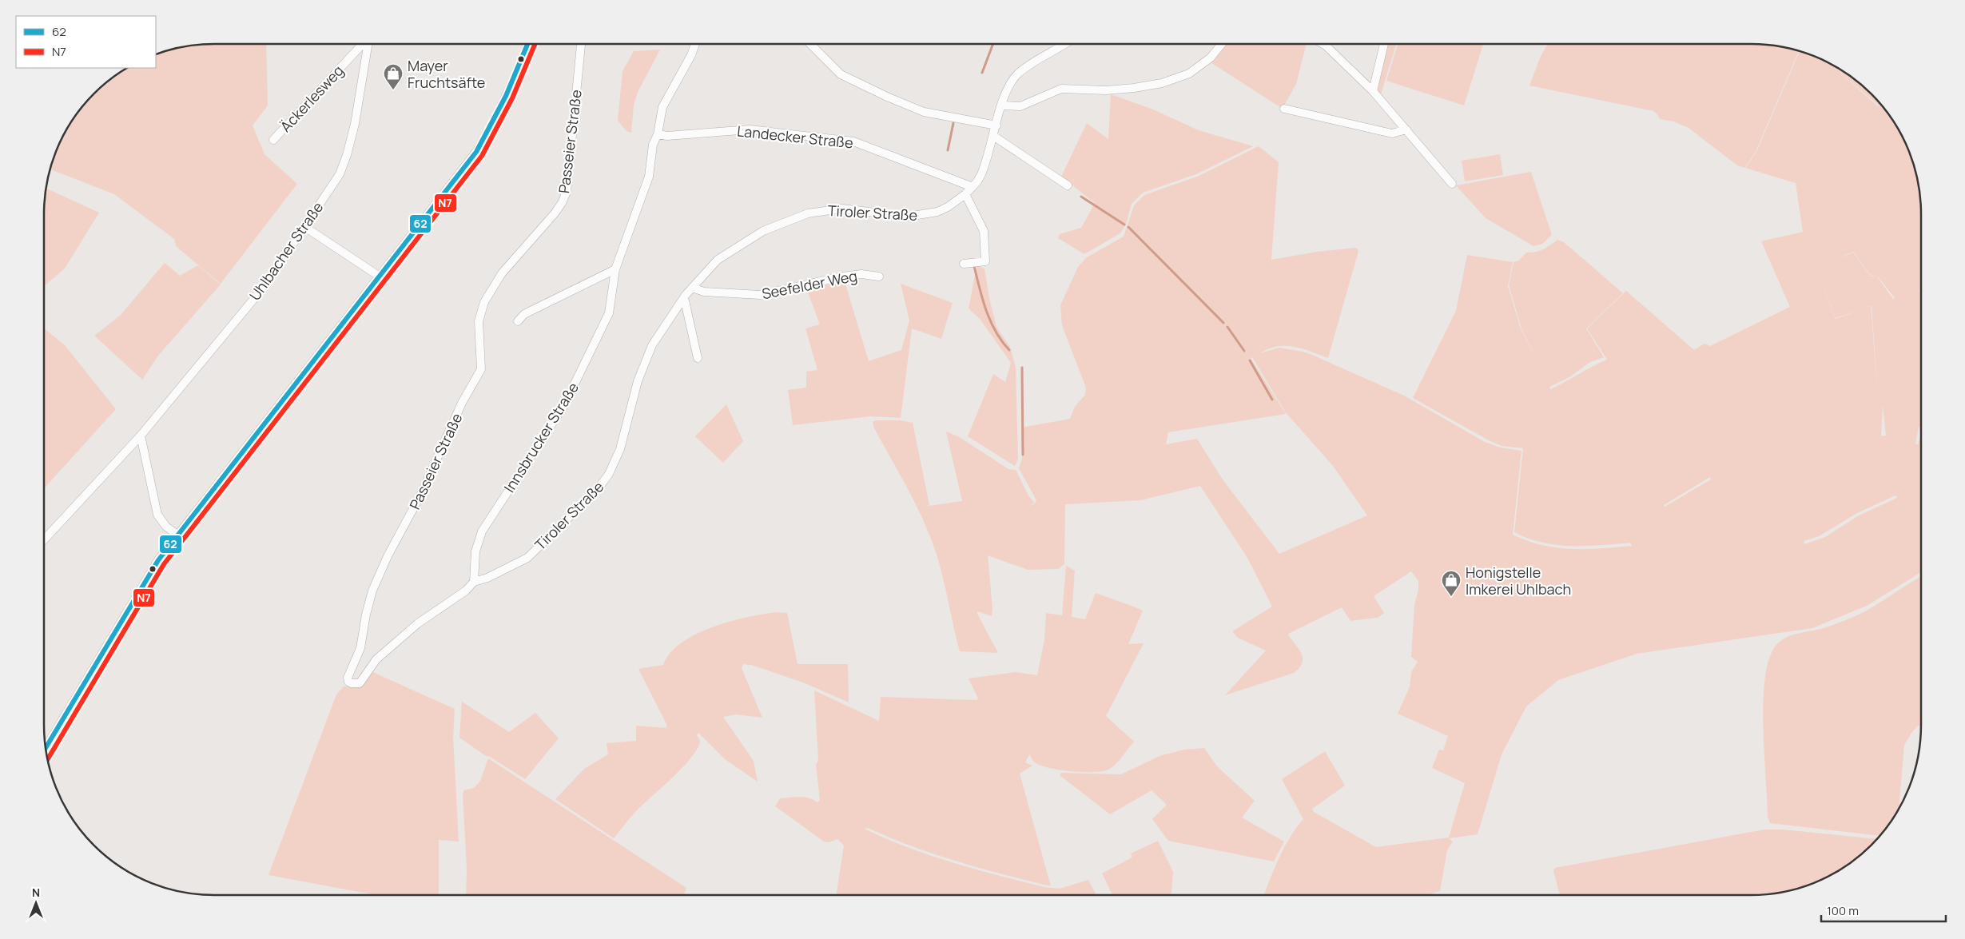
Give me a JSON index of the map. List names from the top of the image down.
{
  "streets": {
    "street": [
      "Äckerlesweg",
      "Landecker Straße",
      "Passeier Straße",
      "Tiroler Straße",
      "Uhlbacher Straße",
      "Seefelder Weg",
      "Innsbrucker Straße"
    ]
  },
  "crossings": [
    ["Landecker Straße", "Tiroler Straße"],
    ["Landecker Straße", "Innsbrucker Straße"],
    ["Passeier Straße", "Tiroler Straße"],
    ["Passeier Straße", "Innsbrucker Straße"],
    ["Tiroler Straße", "Seefelder Weg"]
  ],
  "places": {
    "shop": ["Mayer Fruchtsäfte", "Honigstelle Imkerei Uhlbach"]
  },
  "lines": ["transit line 62", "transit line N7"],
  "legend": ["62", "N7"],
  "scale_bar": "100 m",
  "north": "top"
}
